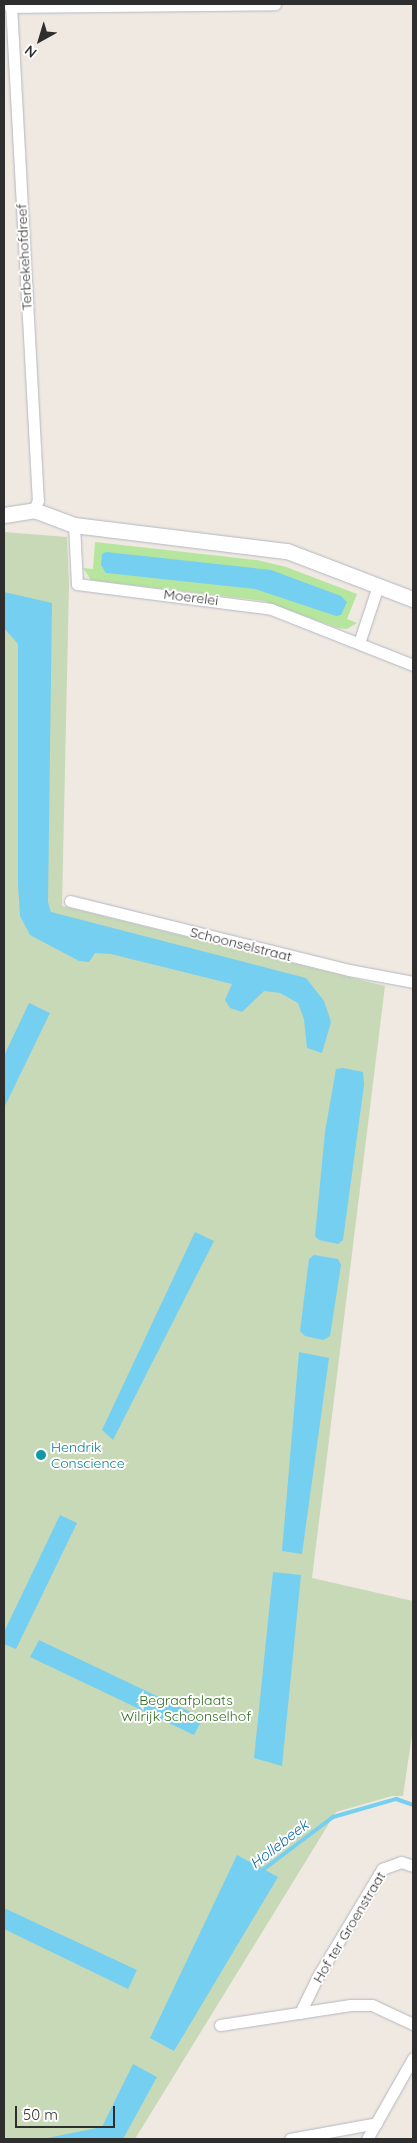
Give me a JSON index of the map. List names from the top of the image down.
{
  "streets": {
    "street": [
      "Terbekehofdreef",
      "Moerelei",
      "Schoonselstraat",
      "Hof ter Groenstraat"
    ]
  },
  "water": ["Hollebeek"],
  "parks": ["Begraafplaats Wilrijk Schoonselhof"],
  "places": ["Hendrik Conscience"],
  "scale_bar": "50 m",
  "north": "bottom left"
}
